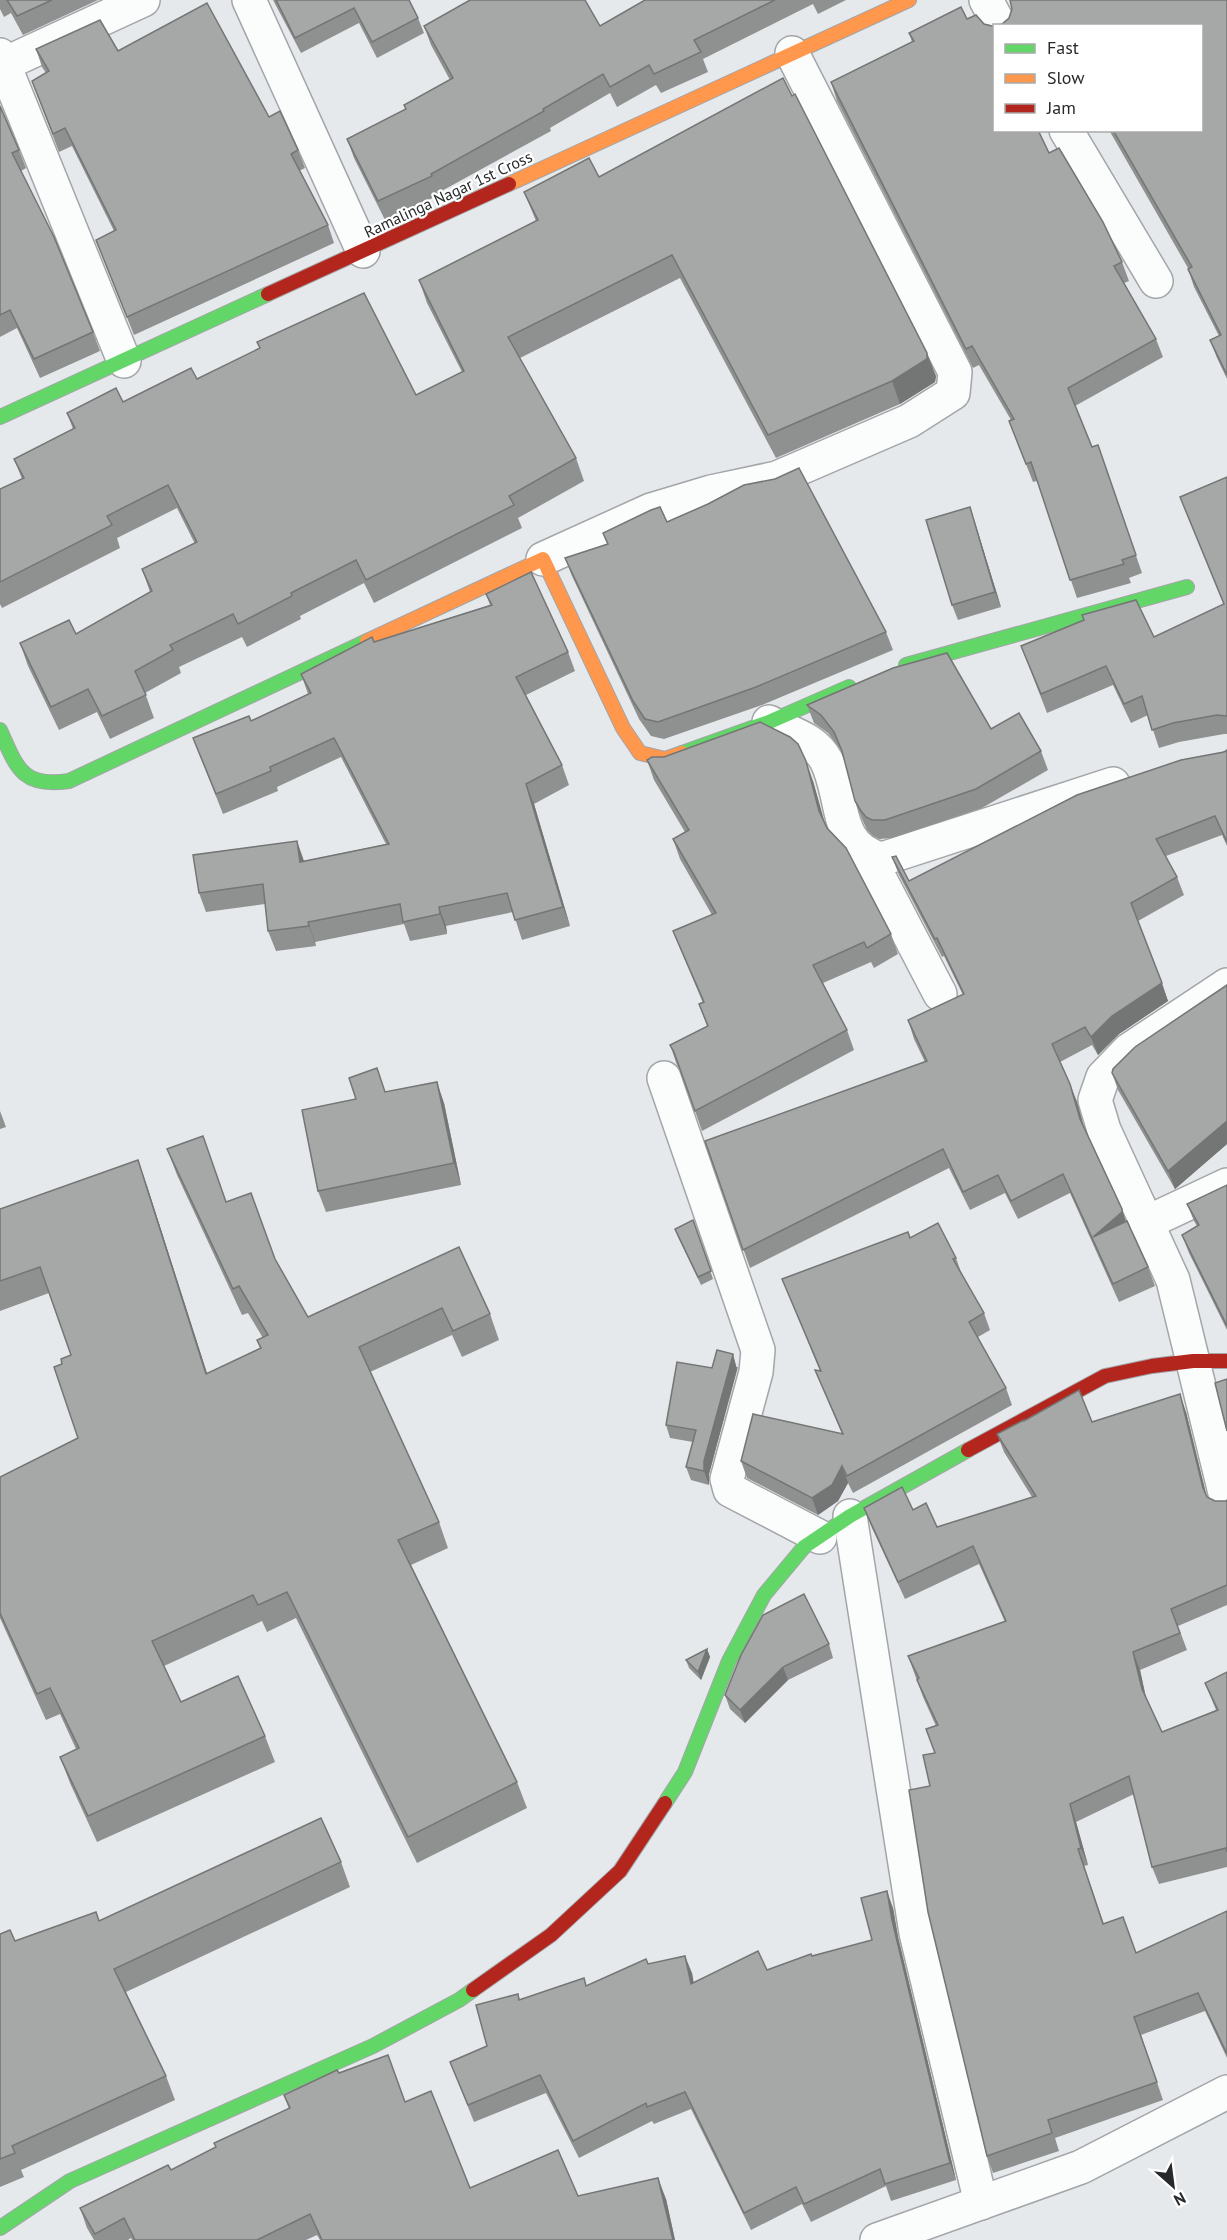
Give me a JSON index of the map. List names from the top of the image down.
{
  "streets": {
    "street": ["Ramalinga Nagar 1st Cross"]
  },
  "legend": ["Fast", "Slow", "Jam"],
  "north": "bottom right"
}
